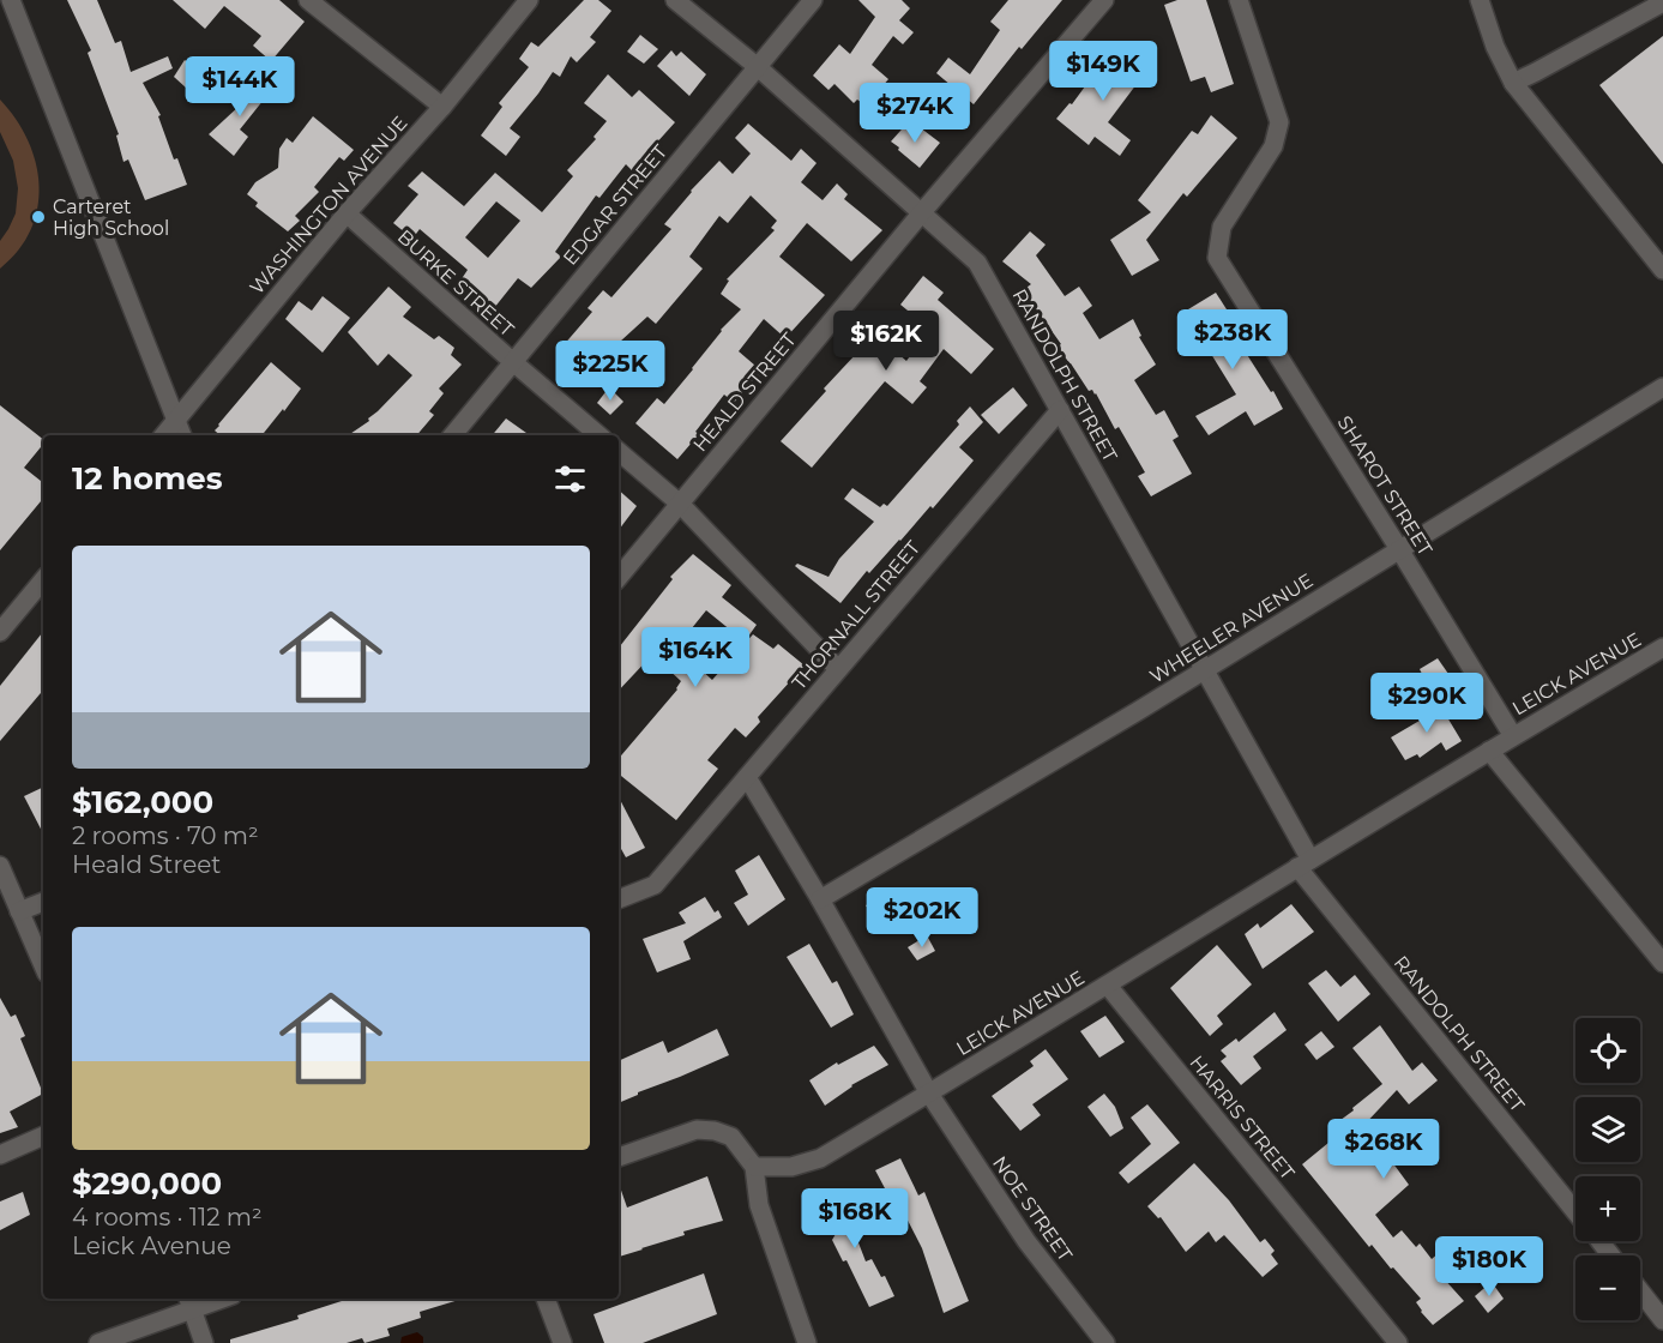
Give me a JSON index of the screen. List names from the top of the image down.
{
  "streets": {
    "street": [
      "WASHINGTON AVENUE",
      "EDGAR STREET",
      "BURKE STREET",
      "RANDOLPH STREET",
      "HEALD STREET",
      "SHAROT STREET",
      "THORNALL STREET",
      "WHEELER AVENUE",
      "LEICK AVENUE",
      "HARRIS STREET",
      "NOE STREET"
    ]
  },
  "crossings": [
    ["WASHINGTON AVENUE", "BURKE STREET"],
    ["EDGAR STREET", "BURKE STREET"],
    ["EDGAR STREET", "RANDOLPH STREET"],
    ["RANDOLPH STREET", "HEALD STREET"],
    ["RANDOLPH STREET", "THORNALL STREET"],
    ["RANDOLPH STREET", "WHEELER AVENUE"],
    ["RANDOLPH STREET", "LEICK AVENUE"],
    ["SHAROT STREET", "WHEELER AVENUE"],
    ["SHAROT STREET", "LEICK AVENUE"],
    ["THORNALL STREET", "NOE STREET"],
    ["WHEELER AVENUE", "NOE STREET"],
    ["LEICK AVENUE", "HARRIS STREET"],
    ["LEICK AVENUE", "NOE STREET"]
  ],
  "places": ["Carteret High School"],
  "page": {
    "price": [
      "$149K",
      "$144K",
      "$274K",
      "$238K",
      "$162K",
      "$225K",
      "$164K",
      "$290K",
      "$202K",
      "$268K",
      "$168K",
      "$180K"
    ],
    "heading": "12 homes",
    "list": [
      {
        "name": "$162,000",
        "note": "2 rooms · 70 m² · Heald Street"
      },
      {
        "name": "$290,000",
        "note": "4 rooms · 112 m² · Leick Avenue"
      }
    ],
    "map_buttons": ["+", "−"]
  }
}
